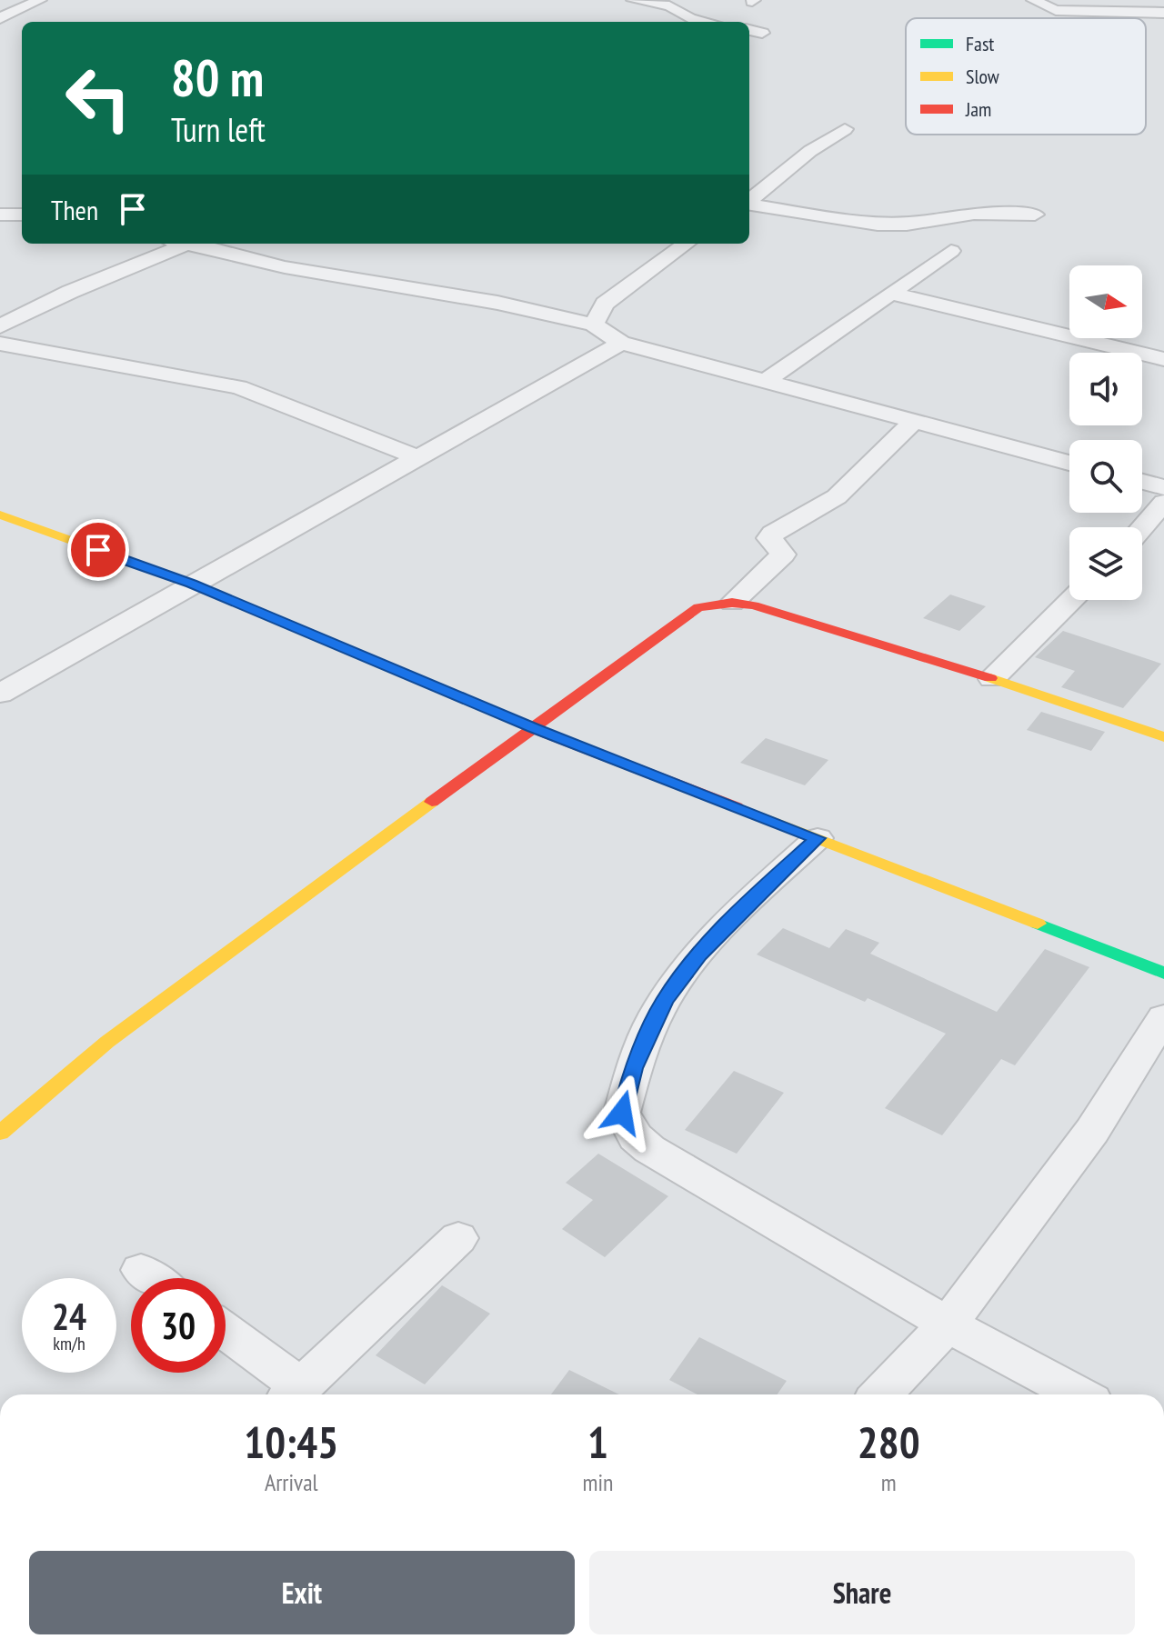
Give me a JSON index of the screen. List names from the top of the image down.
{
  "legend": ["Fast", "Slow", "Jam"],
  "north": "right",
  "page": {
    "turn": ["80 m", "Turn left"],
    "then": "Then",
    "speed": "24 km/h",
    "limit": "30",
    "eta": [
      "10:45",
      "Arrival",
      "1",
      "min",
      "280",
      "m"
    ],
    "buttons": ["Exit", "Share"]
  }
}
